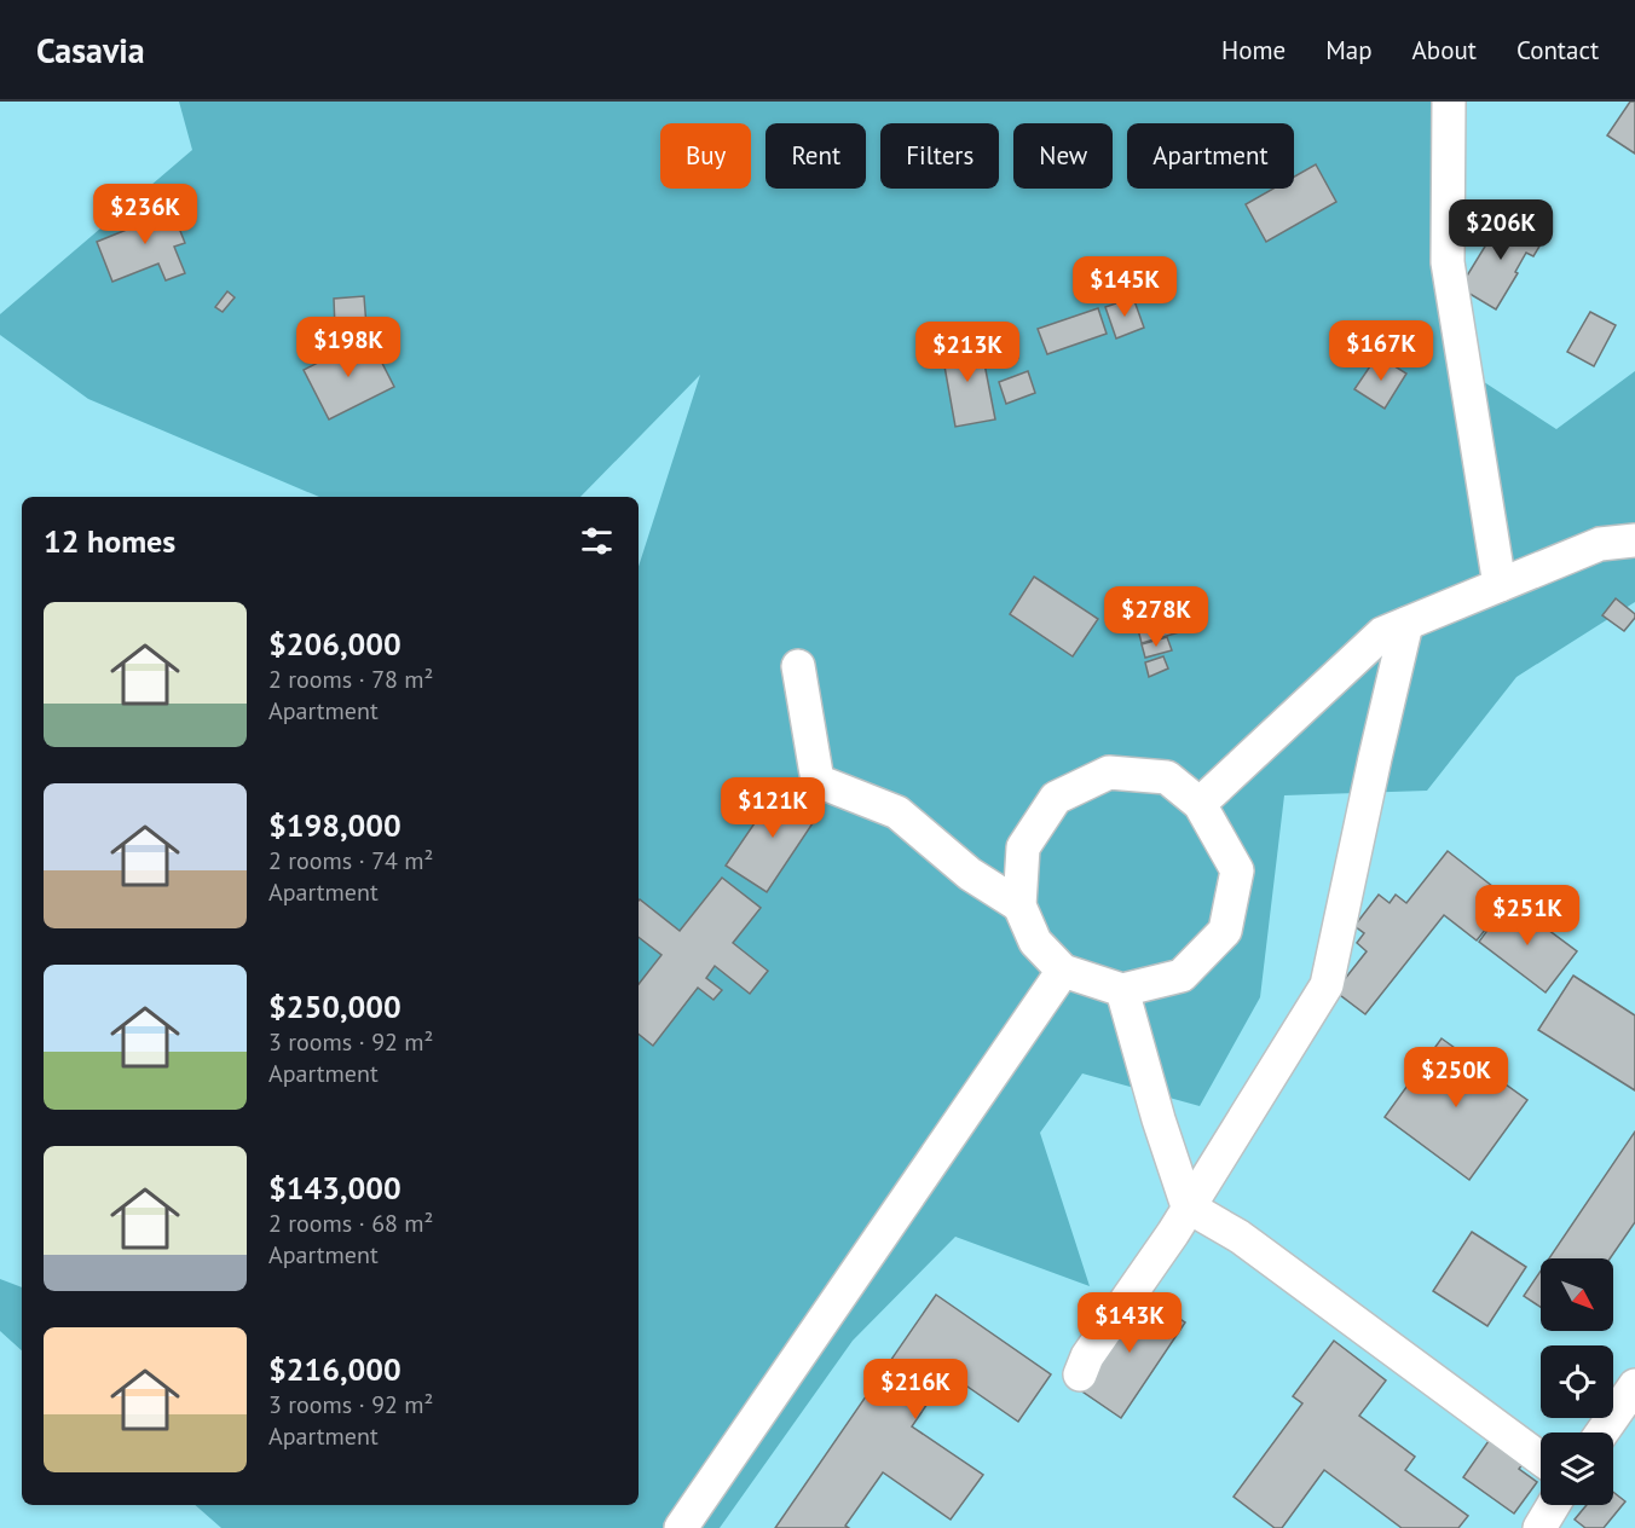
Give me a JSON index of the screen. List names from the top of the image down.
{
  "north": "bottom right",
  "page": {
    "header": "Casavia",
    "nav": [
      "Home",
      "Map",
      "About",
      "Contact"
    ],
    "chip": [
      "Buy",
      "Rent",
      "Filters",
      "New",
      "Apartment"
    ],
    "price": [
      "$236K",
      "$206K",
      "$145K",
      "$198K",
      "$167K",
      "$213K",
      "$278K",
      "$121K",
      "$251K",
      "$250K",
      "$143K",
      "$216K"
    ],
    "heading": "12 homes",
    "list": [
      {
        "name": "$206,000",
        "note": "2 rooms · 78 m² · Apartment"
      },
      {
        "name": "$198,000",
        "note": "2 rooms · 74 m² · Apartment"
      },
      {
        "name": "$250,000",
        "note": "3 rooms · 92 m² · Apartment"
      },
      {
        "name": "$143,000",
        "note": "2 rooms · 68 m² · Apartment"
      },
      {
        "name": "$216,000",
        "note": "3 rooms · 92 m² · Apartment"
      }
    ]
  }
}
